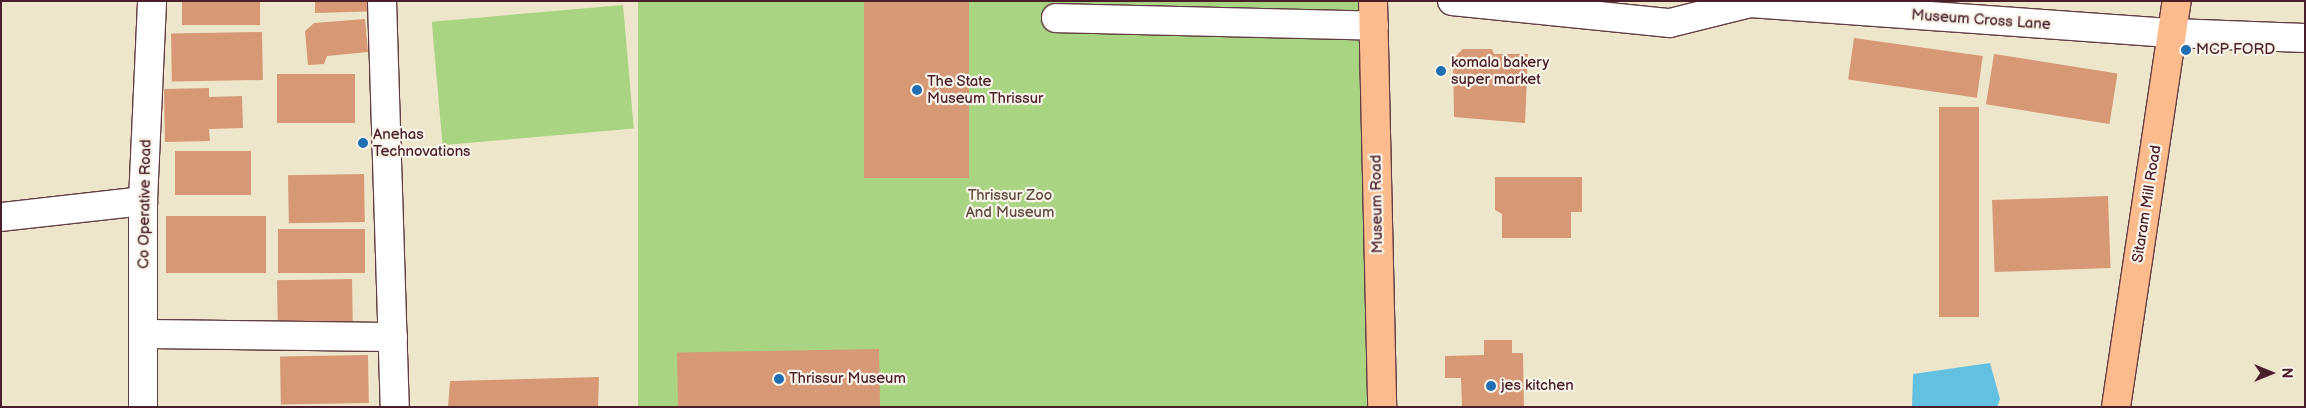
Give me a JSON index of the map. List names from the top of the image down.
{
  "streets": {
    "main road": ["Museum Road", "Sitaram Mill Road"],
    "street": ["Museum Cross Lane", "Co Operative Road"]
  },
  "crossings": [
    ["Museum Cross Lane", "Sitaram Mill Road"]
  ],
  "parks": ["Thrissur Zoo And Museum"],
  "places": [
    "MCP FORD",
    "komala bakery super market",
    "The State Museum Thrissur",
    "Anehas Technovations",
    "Thrissur Museum",
    "jes kitchen"
  ],
  "north": "right"
}
